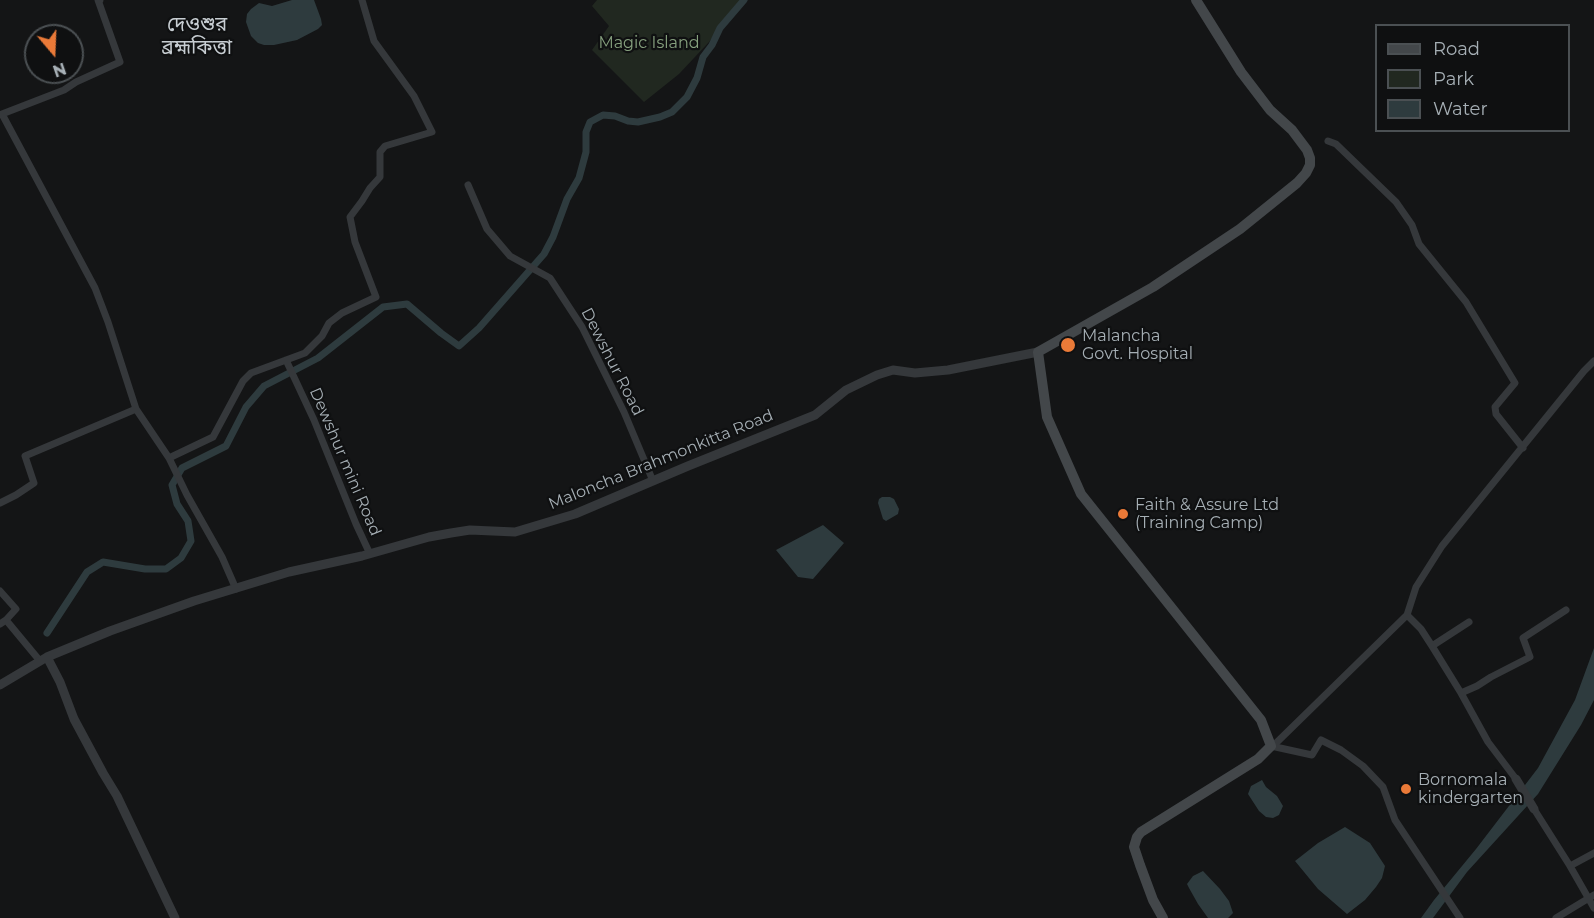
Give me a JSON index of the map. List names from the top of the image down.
{
  "streets": {
    "street": ["Dewshur Road", "Maloncha Brahmonkitta Road", "Dewshur mini Road"]
  },
  "crossings": [
    ["Dewshur Road", "Maloncha Brahmonkitta Road"],
    ["Maloncha Brahmonkitta Road", "Dewshur mini Road"]
  ],
  "districts": ["দেওশুর ব্রহ্মকিত্তা"],
  "parks": ["Magic Island"],
  "places": ["Malancha Govt. Hospital", "Faith & Assure Ltd (Training Camp)", "Bornomala kindergarten"],
  "legend": ["Road", "Park", "Water"],
  "north": "bottom"
}
